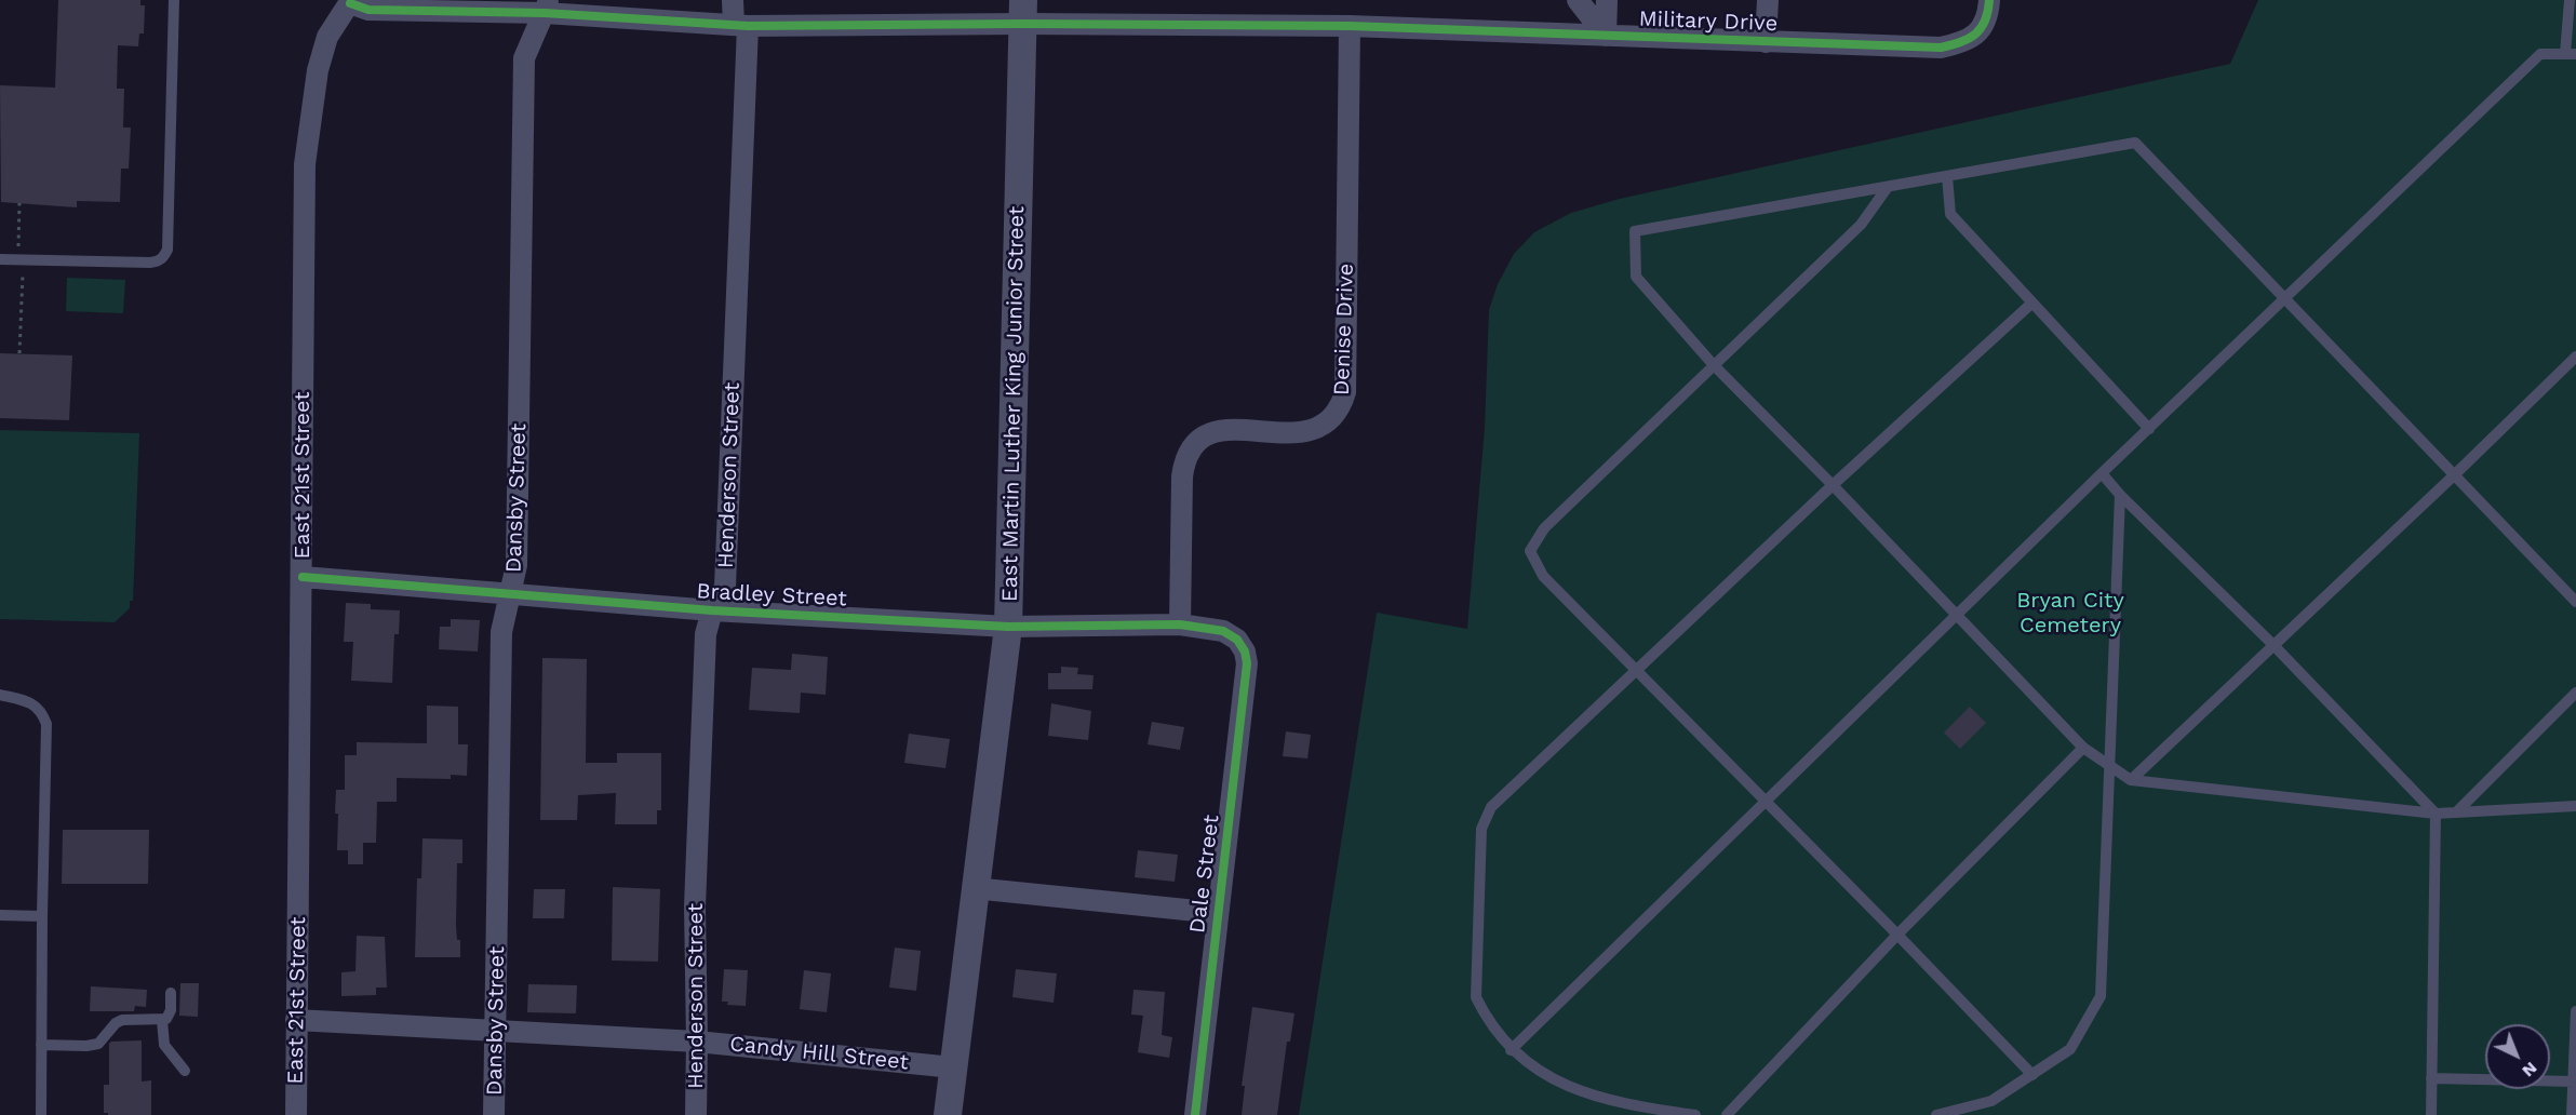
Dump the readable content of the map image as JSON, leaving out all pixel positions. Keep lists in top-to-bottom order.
{
  "streets": {
    "street": [
      "Military Drive",
      "Denise Drive",
      "East Martin Luther King Junior Street",
      "East 21st Street",
      "Henderson Street",
      "Dansby Street",
      "Bradley Street",
      "Dale Street",
      "Candy Hill Street"
    ]
  },
  "crossings": [
    ["Military Drive", "Denise Drive"],
    ["Military Drive", "East Martin Luther King Junior Street"],
    ["Military Drive", "East 21st Street"],
    ["Military Drive", "Henderson Street"],
    ["Military Drive", "Dansby Street"],
    ["Denise Drive", "Bradley Street"],
    ["East Martin Luther King Junior Street", "Bradley Street"],
    ["East Martin Luther King Junior Street", "Candy Hill Street"],
    ["East 21st Street", "Bradley Street"],
    ["East 21st Street", "Candy Hill Street"],
    ["Henderson Street", "Bradley Street"],
    ["Henderson Street", "Candy Hill Street"],
    ["Dansby Street", "Bradley Street"],
    ["Dansby Street", "Candy Hill Street"],
    ["Bradley Street", "Dale Street"]
  ],
  "parks": ["Bryan City Cemetery"],
  "north": "bottom right"
}
